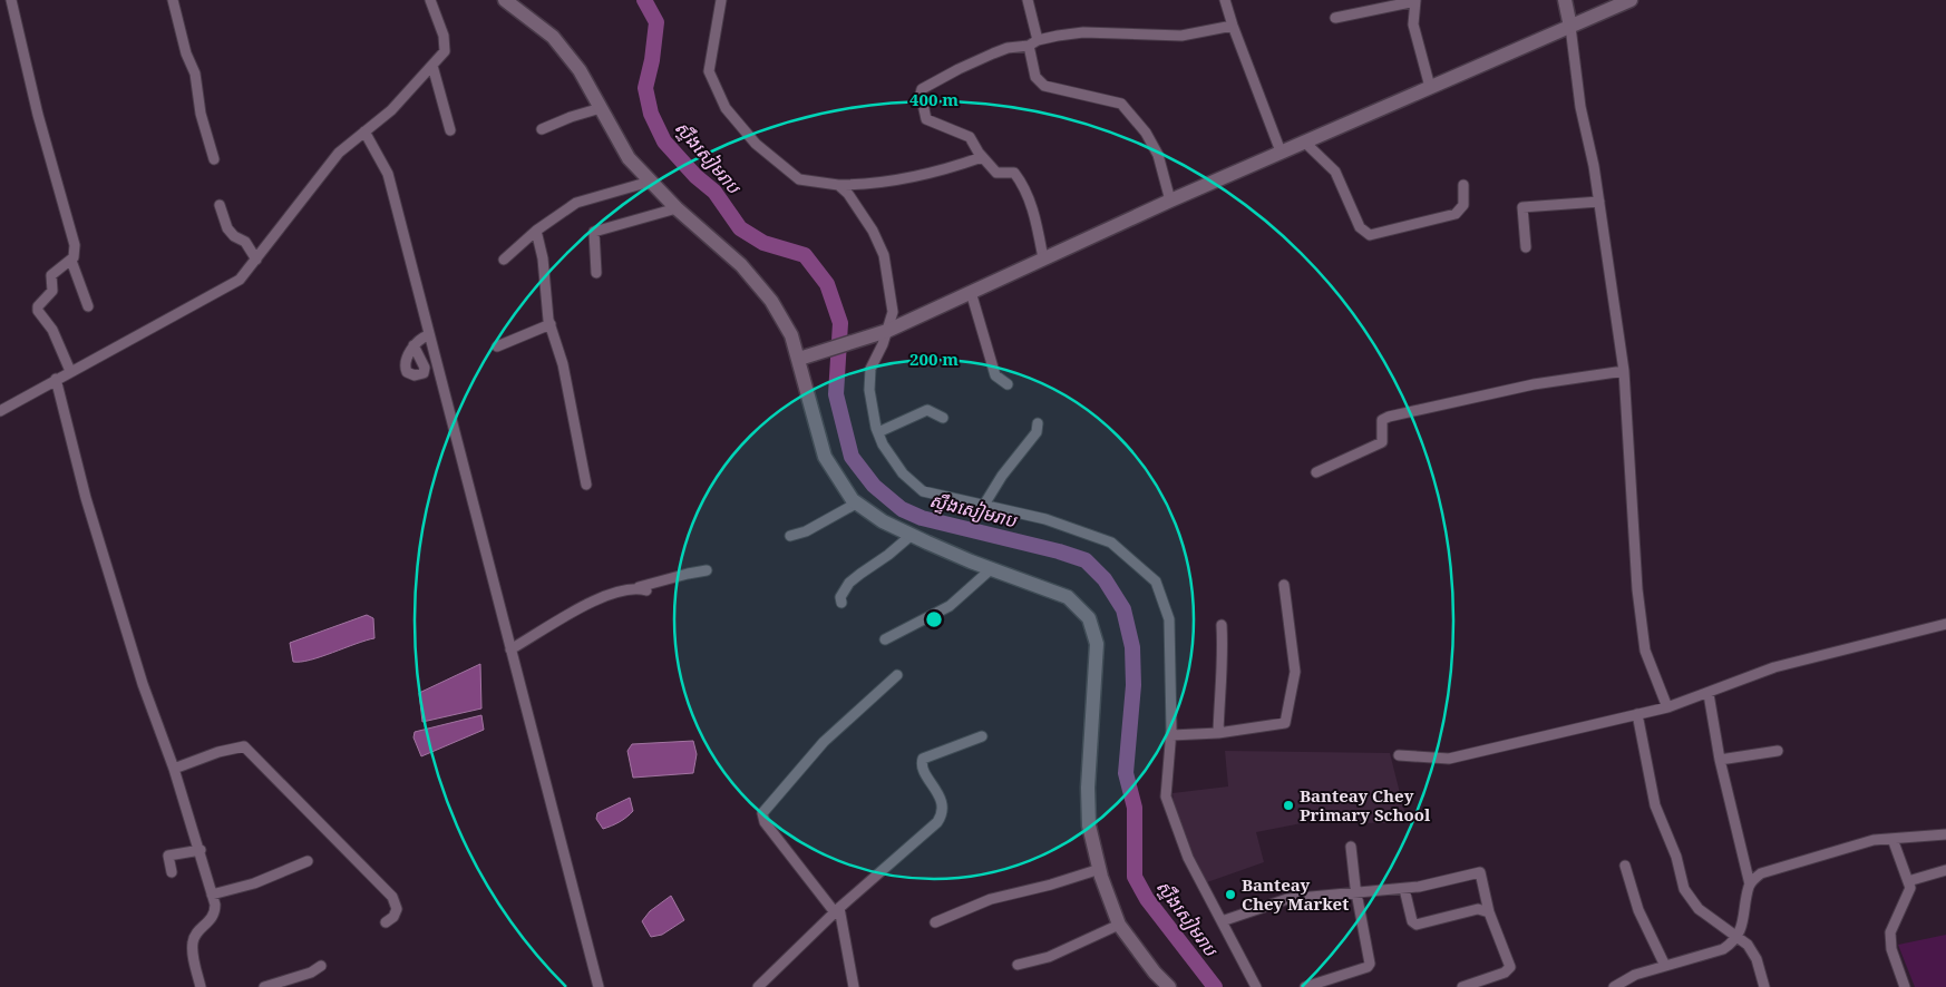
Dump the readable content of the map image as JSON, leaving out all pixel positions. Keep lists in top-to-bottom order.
{
  "water": ["ស្ទឹងសៀមរាប"],
  "places": ["Banteay Chey Primary School", "Banteay Chey Market"],
  "rings": ["400 m", "200 m"]
}
